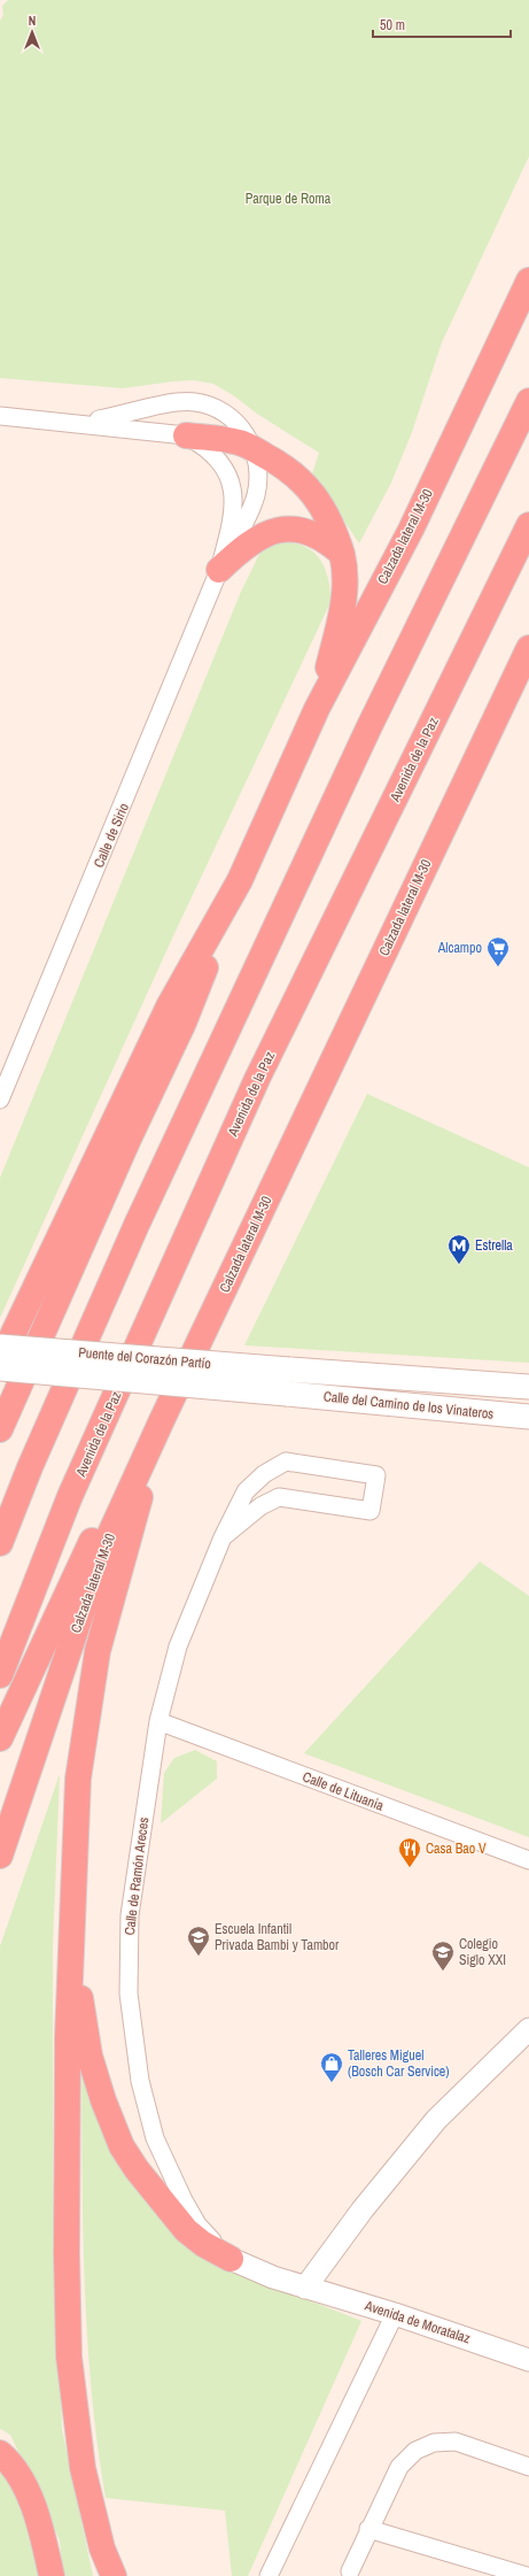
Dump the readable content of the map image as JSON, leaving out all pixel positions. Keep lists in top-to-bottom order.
{
  "streets": {
    "highway": ["Calzada lateral M-30", "Avenida de la Paz"],
    "main road": ["Puente del Corazón Partío", "Calle del Camino de los Vinateros"],
    "street": [
      "Calle de Sirio",
      "Calle de Lituania",
      "Calle de Ramón Areces",
      "Avenida de Moratalaz"
    ]
  },
  "crossings": [
    ["Puente del Corazón Partío", "Calle del Camino de los Vinateros"],
    ["Calle de Lituania", "Calle de Ramón Areces"],
    ["Calle de Ramón Areces", "Avenida de Moratalaz"]
  ],
  "parks": ["Parque de Roma"],
  "places": {
    "supermarket": ["Alcampo"],
    "metro station": ["Estrella"],
    "restaurant": ["Casa Bao V"],
    "school or university": ["Escuela Infantil Privada Bambi y Tambor", "Colegio Siglo XXI"],
    "shop": ["Talleres Miguel (Bosch Car Service)"]
  },
  "scale_bar": "50 m",
  "north": "top"
}
